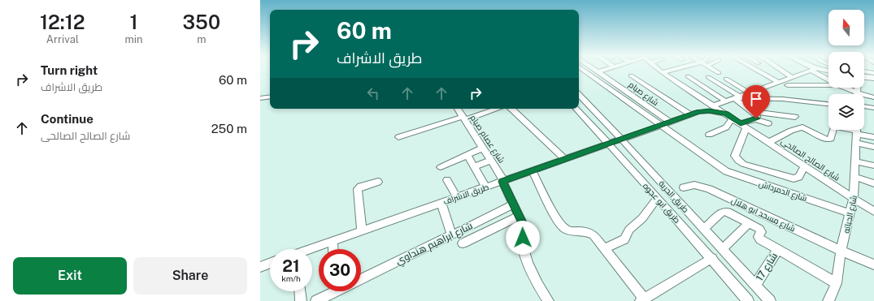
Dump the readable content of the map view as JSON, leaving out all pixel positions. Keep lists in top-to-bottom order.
{
  "streets": {
    "street": [
      "شارع صيام",
      "شارع عصام صيام",
      "شارع الصالح الصالحى",
      "شارع الدمرداش",
      "طريق الاشراف",
      "طريق الحرية",
      "طريق ابو عجوه",
      "شارع مسجد ابو هلال",
      "شارع الجبانه",
      "شارع ابراهيم هنداوي",
      "شارع 17"
    ]
  },
  "crossings": [
    ["شارع صيام", "طريق الاشراف"],
    ["شارع عصام صيام", "طريق الاشراف"],
    ["شارع عصام صيام", "شارع ابراهيم هنداوي"],
    ["شارع الصالح الصالحى", "طريق الاشراف"],
    ["شارع الصالح الصالحى", "شارع الجبانه"],
    ["شارع الدمرداش", "طريق الاشراف"],
    ["شارع الدمرداش", "شارع الجبانه"],
    ["طريق الاشراف", "طريق الحرية"],
    ["طريق الاشراف", "طريق ابو عجوه"],
    ["طريق الحرية", "شارع 17"],
    ["شارع مسجد ابو هلال", "شارع الجبانه"]
  ],
  "north": "top",
  "page": {
    "eta": [
      "12:12",
      "Arrival",
      "1",
      "min",
      "350",
      "m"
    ],
    "turn": ["60 m", "طريق الاشراف"],
    "list": [
      {
        "name": "Turn right",
        "note": "طريق الاشراف",
        "value": "60 m"
      },
      {
        "name": "Continue",
        "note": "شارع الصالح الصالحى",
        "value": "250 m"
      }
    ],
    "speed": "21 km/h",
    "limit": "30",
    "buttons": ["Exit", "Share"]
  }
}
